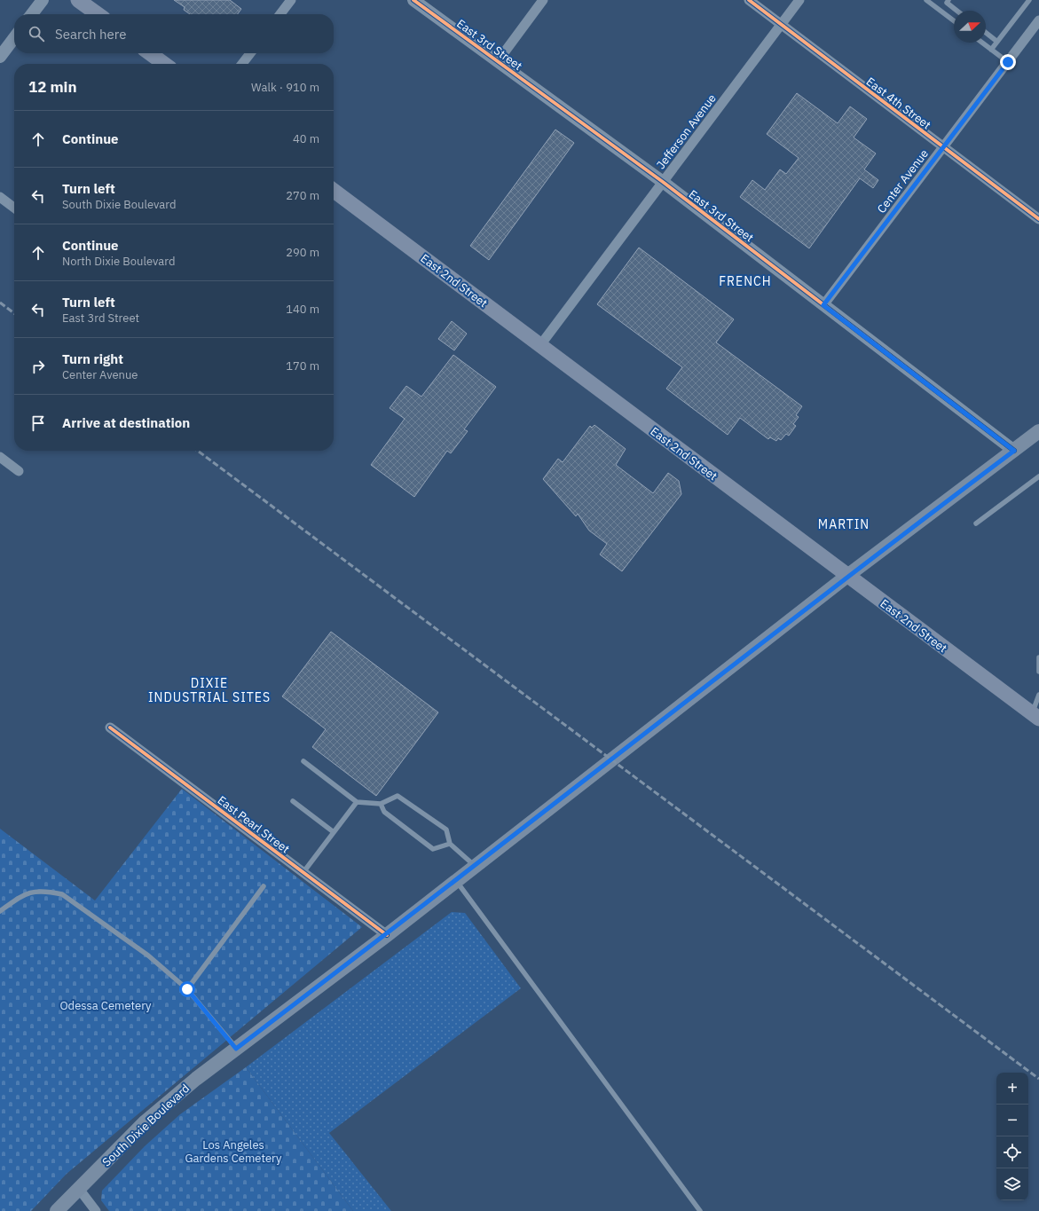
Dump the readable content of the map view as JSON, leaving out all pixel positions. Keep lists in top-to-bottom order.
{
  "streets": {
    "main road": ["East 2nd Street", "South Dixie Boulevard"],
    "street": [
      "East 3rd Street",
      "East 4th Street",
      "Jefferson Avenue",
      "Center Avenue",
      "East Pearl Street"
    ]
  },
  "crossings": [
    ["East 3rd Street", "Jefferson Avenue"],
    ["East 3rd Street", "Center Avenue"],
    ["East 3rd Street", "South Dixie Boulevard"],
    ["East 4th Street", "Jefferson Avenue"],
    ["East 4th Street", "Center Avenue"],
    ["Jefferson Avenue", "East 2nd Street"],
    ["East 2nd Street", "South Dixie Boulevard"],
    ["East Pearl Street", "South Dixie Boulevard"]
  ],
  "districts": ["FRENCH", "MARTIN", "DIXIE INDUSTRIAL SITES"],
  "parks": ["Odessa Cemetery", "Los Angeles Gardens Cemetery"],
  "north": "right",
  "page": {
    "search": "Search here",
    "heading": ["12 min", "Walk · 910 m"],
    "list": [
      ["Continue", "40 m"],
      ["Turn left", "South Dixie Boulevard", "270 m"],
      ["Continue", "North Dixie Boulevard", "290 m"],
      ["Turn left", "East 3rd Street", "140 m"],
      ["Turn right", "Center Avenue", "170 m"],
      "Arrive at destination"
    ],
    "map_buttons": ["+", "−"]
  }
}
